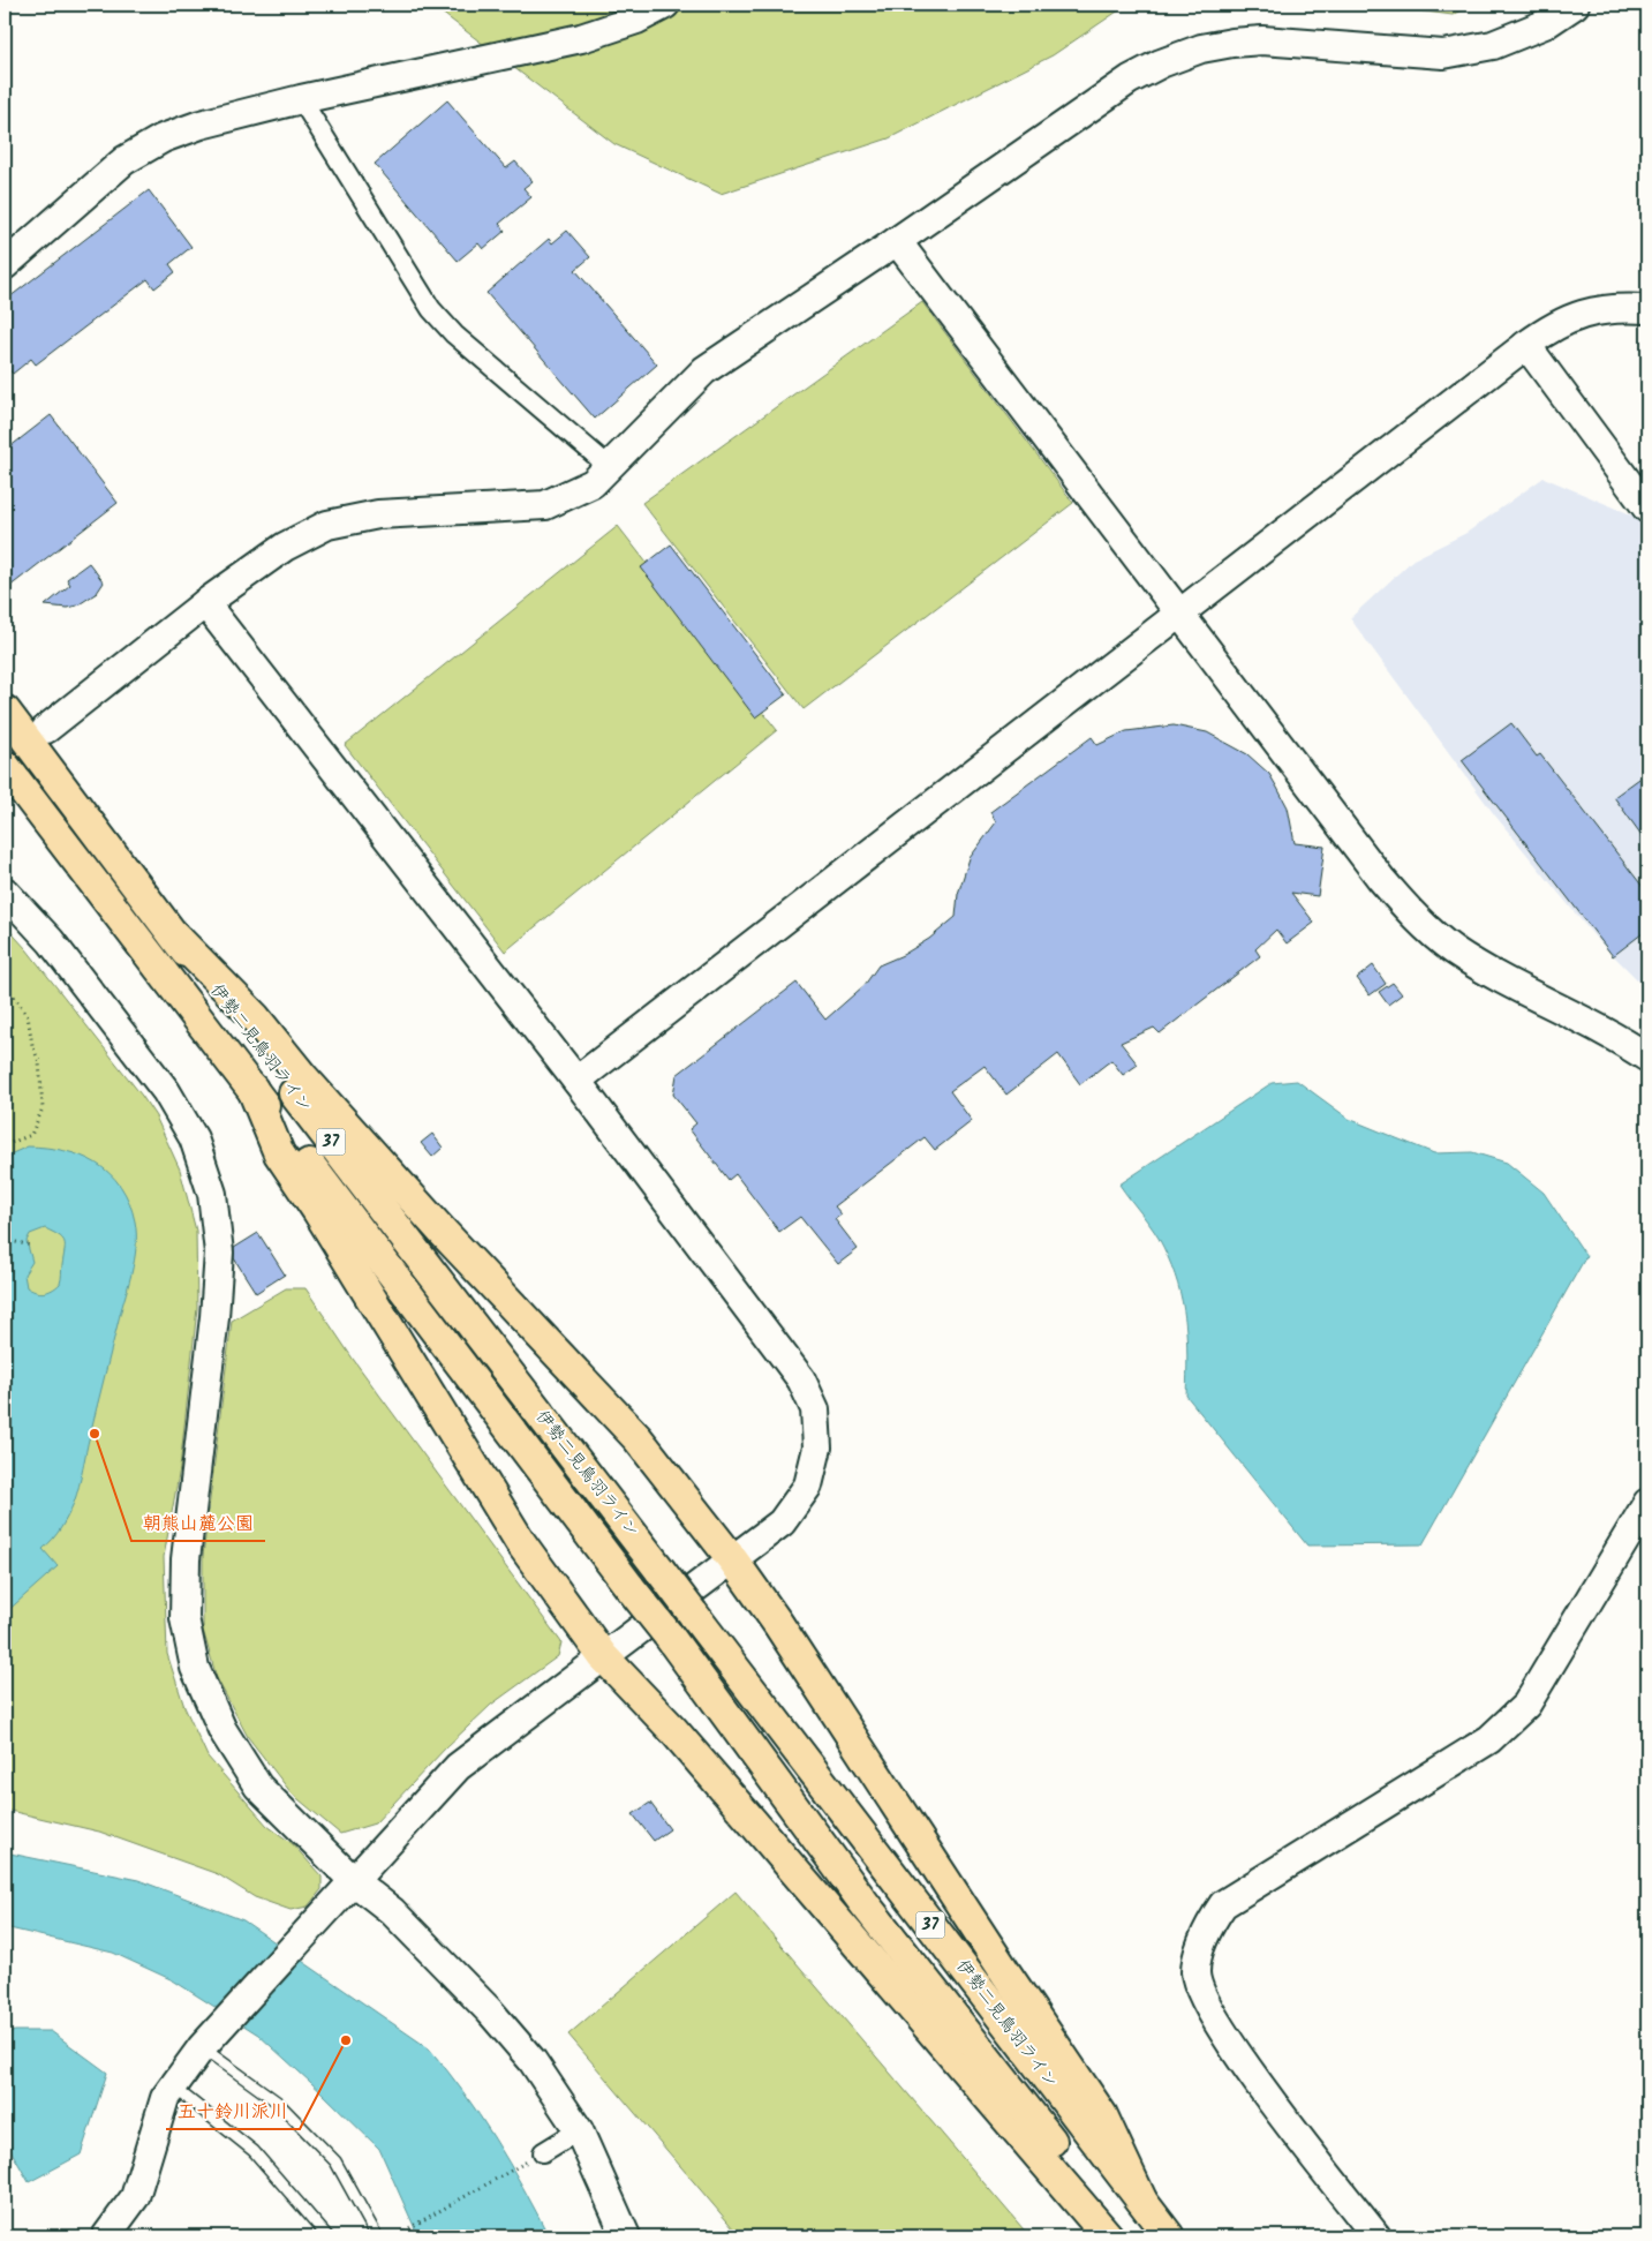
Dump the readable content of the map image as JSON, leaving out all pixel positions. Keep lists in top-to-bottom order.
{
  "streets": {
    "main road": ["伊勢二見鳥羽ライン", "37"]
  },
  "places": ["朝熊山麓公園", "五十鈴川派川"]
}
